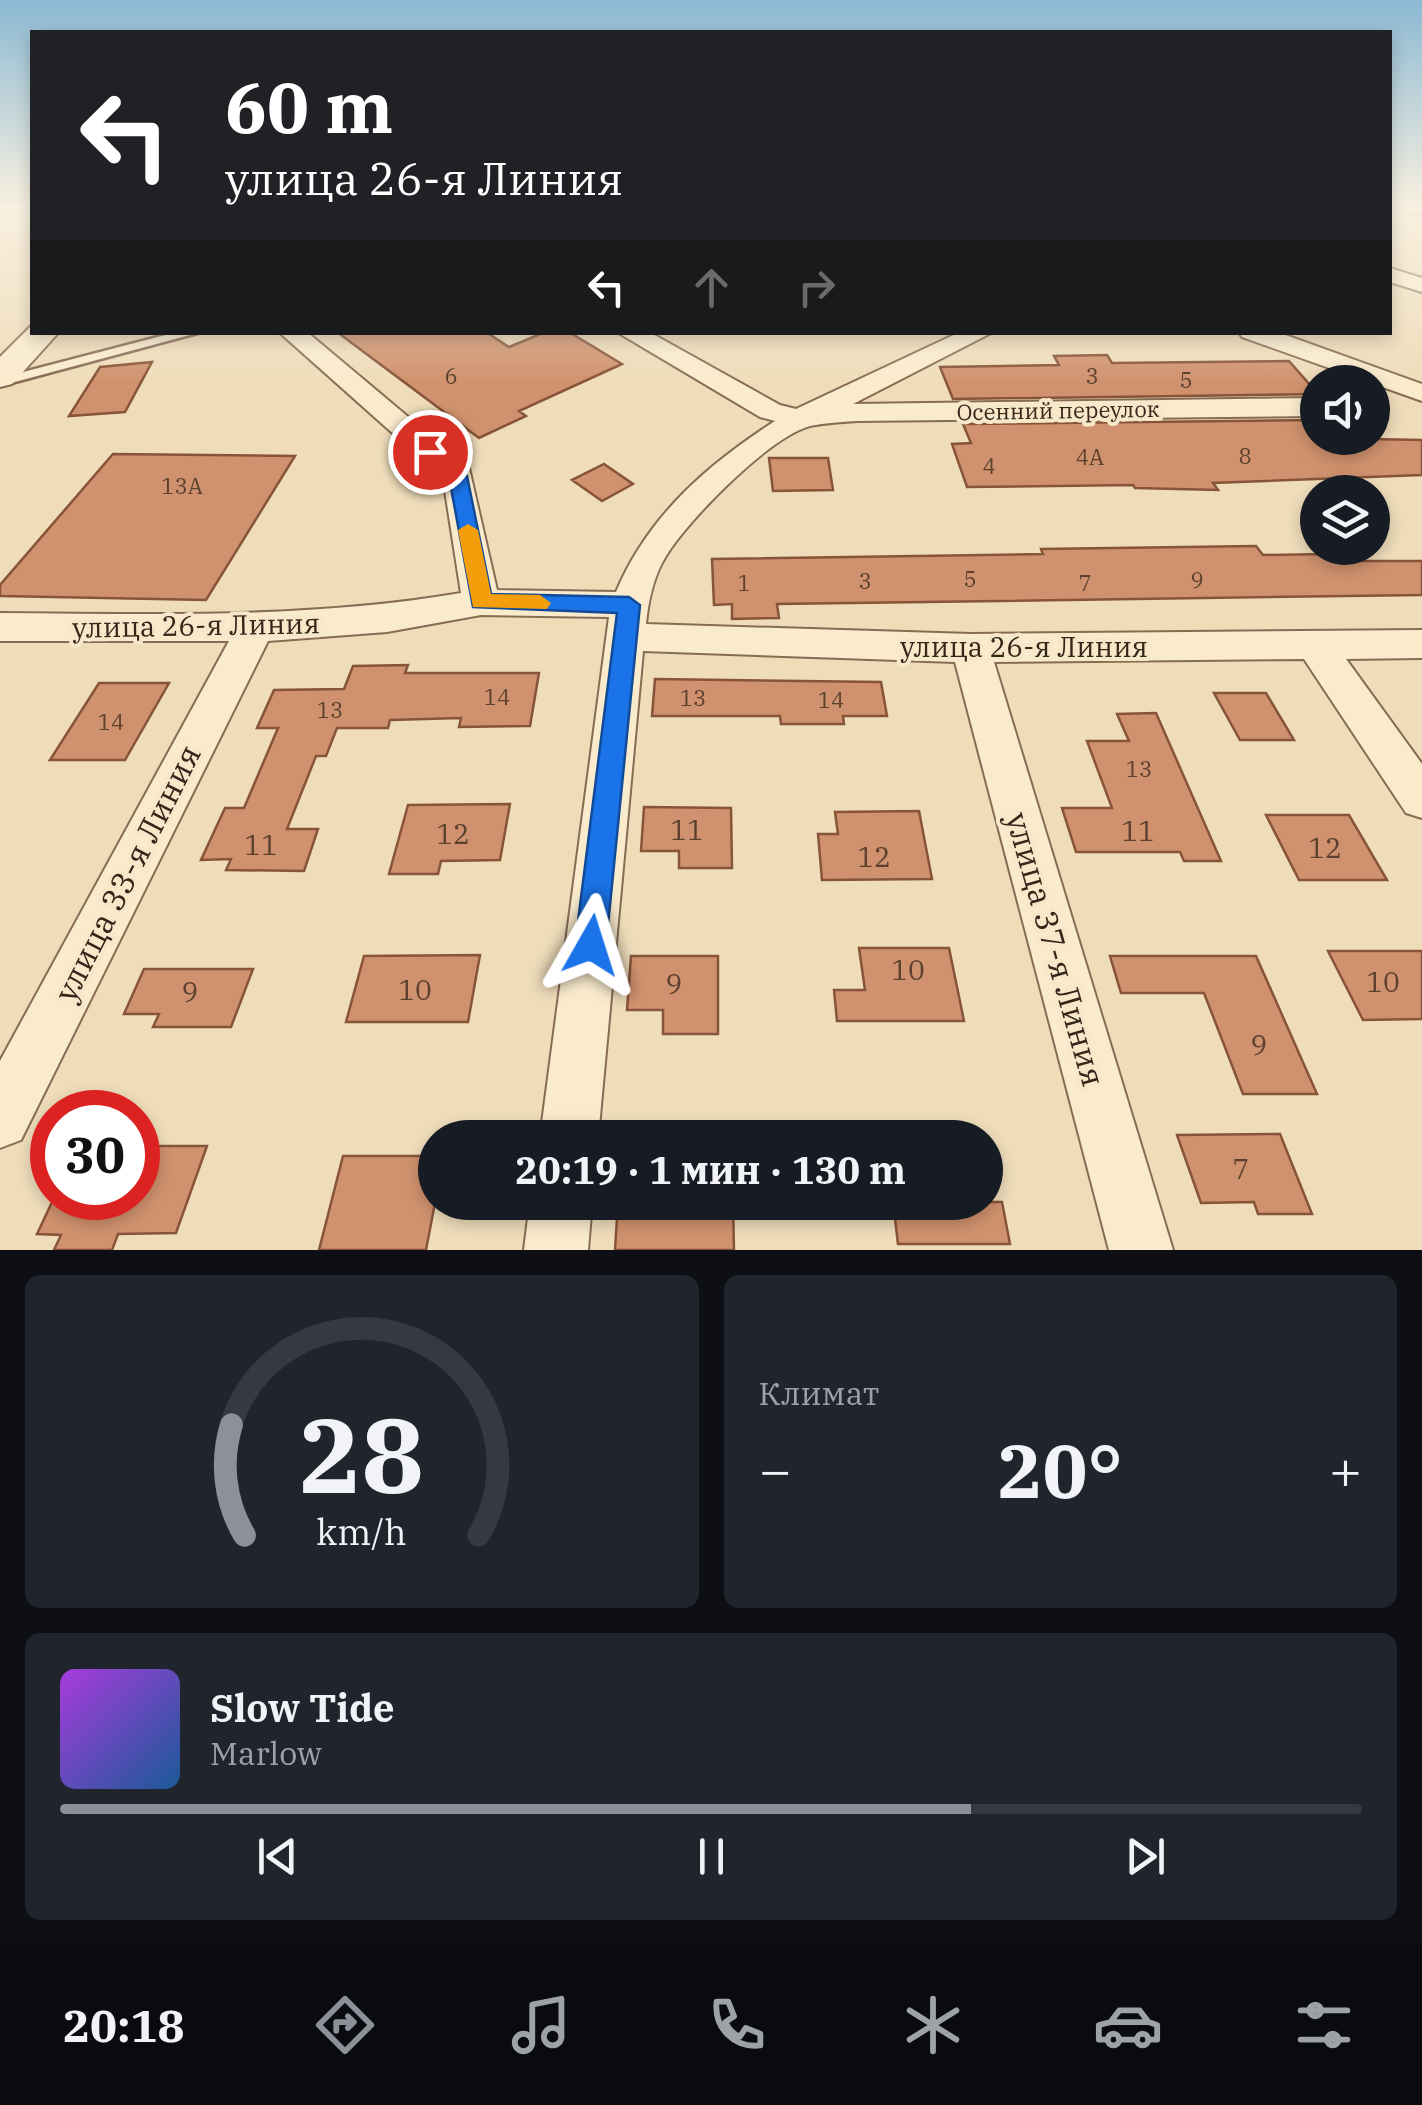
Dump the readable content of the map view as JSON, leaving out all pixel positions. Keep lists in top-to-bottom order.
{
  "streets": {
    "street": [
      "Осенний переулок",
      "улица 26-я Линия",
      "улица 33-я Линия",
      "улица 37-я Линия"
    ]
  },
  "crossings": [
    ["улица 26-я Линия", "улица 33-я Линия"],
    ["улица 26-я Линия", "улица 37-я Линия"]
  ],
  "house_numbers": [
    "6",
    "3",
    "5",
    "8",
    "4А",
    "4",
    "13А",
    "5",
    "9",
    "3",
    "1",
    "7",
    "14",
    "13",
    "14",
    "13",
    "14",
    "13",
    "11",
    "11",
    "12",
    "11",
    "12",
    "12",
    "10",
    "10",
    "9",
    "10",
    "9",
    "9",
    "7"
  ],
  "page": {
    "turn": ["60 m", "улица 26-я Линия"],
    "limit": "30",
    "trip": "20:19 · 1 мин · 130 m",
    "tile": "Климат",
    "heat": ["−", "20°", "+"],
    "song": ["Slow Tide", "Marlow"],
    "tabs": "20:18",
    "gauge": ["28", "km/h"]
  }
}
